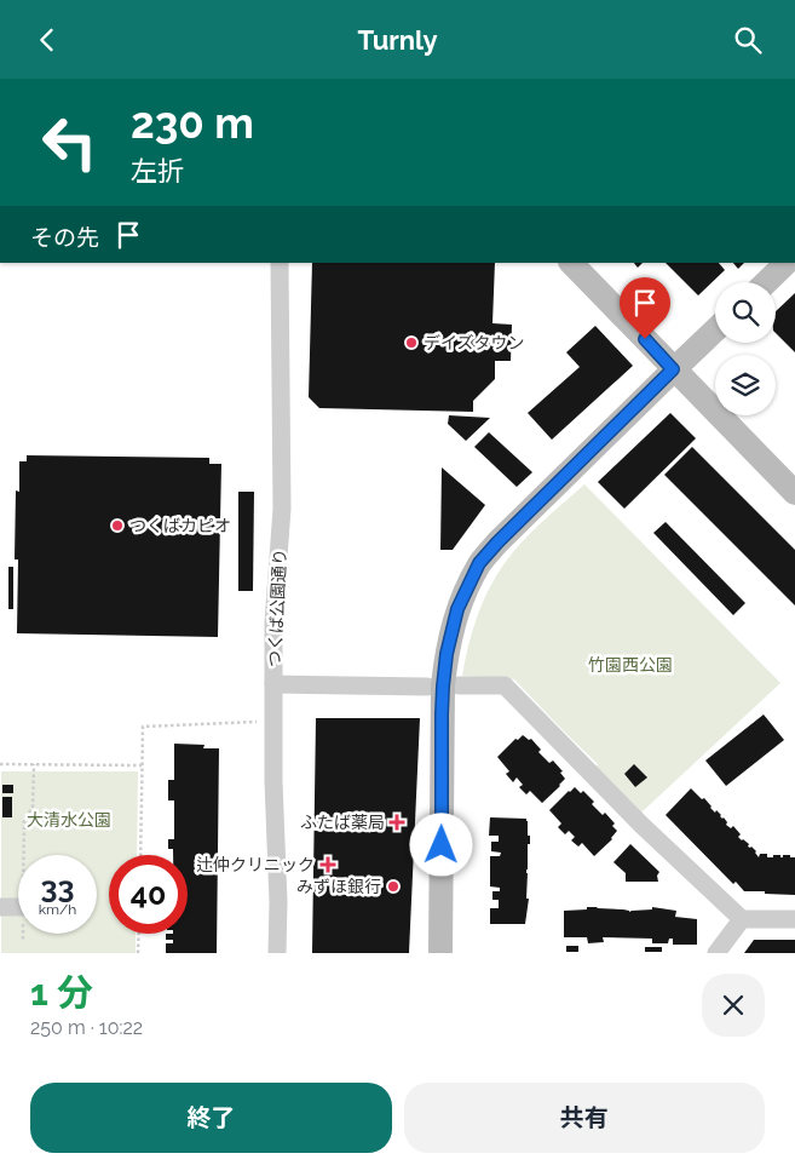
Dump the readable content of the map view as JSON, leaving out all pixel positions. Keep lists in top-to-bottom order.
{
  "streets": {
    "street": ["つくば公園通り"]
  },
  "parks": ["竹園西公園", "大清水公園"],
  "places": {
    "other": ["デイズタウン", "つくばカピオ", "みずほ銀行"],
    "health": ["ふたば薬局", "辻仲クリニック"]
  },
  "page": {
    "header": "Turnly",
    "turn": ["230 m", "左折"],
    "then": "その先",
    "speed": "33 km/h",
    "limit": "40",
    "heading": ["1 分", "250 m · 10:22"],
    "buttons": ["終了", "共有"]
  }
}
